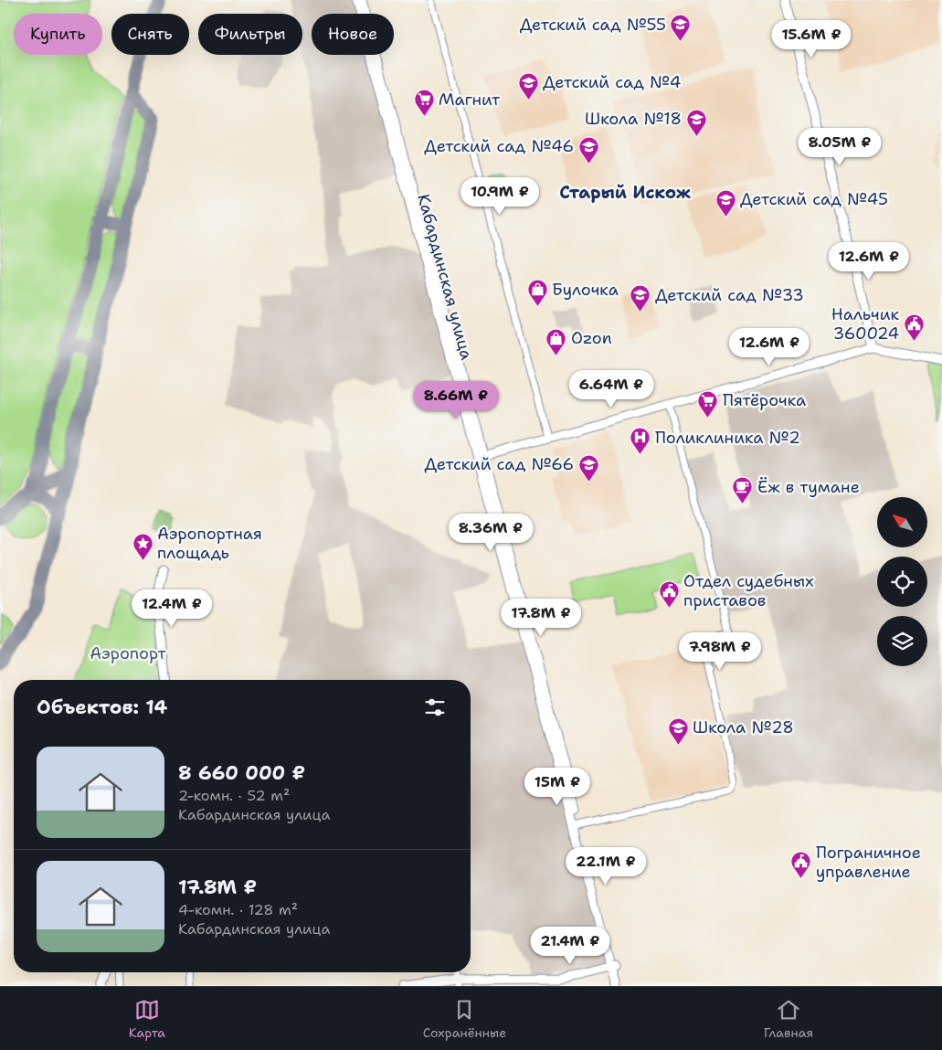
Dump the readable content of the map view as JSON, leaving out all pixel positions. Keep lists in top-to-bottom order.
{
  "streets": {
    "main road": ["Кабардинская улица"]
  },
  "districts": ["Старый Искож"],
  "parks": ["Аэропорт"],
  "places": {
    "school or university": [
      "Детский сад №55",
      "Детский сад №4",
      "Школа №18",
      "Детский сад №46",
      "Детский сад №45",
      "Детский сад №33",
      "Детский сад №66",
      "Школа №28"
    ],
    "supermarket": ["Магнит", "Пятёрочка"],
    "shop": ["Булочка", "Ozon"],
    "public building": ["Нальчик 360024", "Отдел судебных приставов", "Пограничное управление"],
    "hospital": ["Поликлиника №2"],
    "cafe": ["Ёж в тумане"],
    "place": ["Аэропортная площадь"]
  },
  "north": "top left",
  "page": {
    "chip": [
      "Купить",
      "Снять",
      "Фильтры",
      "Новое"
    ],
    "price": [
      "15.6M ₽",
      "8.05M ₽",
      "10.9M ₽",
      "12.6M ₽",
      "12.6M ₽",
      "6.64M ₽",
      "8.66M ₽",
      "8.36M ₽",
      "12.4M ₽",
      "17.8M ₽",
      "7.98M ₽",
      "15M ₽",
      "22.1M ₽",
      "21.4M ₽"
    ],
    "heading": "Объектов: 14",
    "list": [
      {
        "name": "8 660 000 ₽",
        "note": "2-комн. · 52 m² · Кабардинская улица"
      },
      {
        "name": "17.8M ₽",
        "note": "4-комн. · 128 m² · Кабардинская улица"
      }
    ],
    "tabs": ["Карта", "Сохранённые", "Главная"]
  }
}
